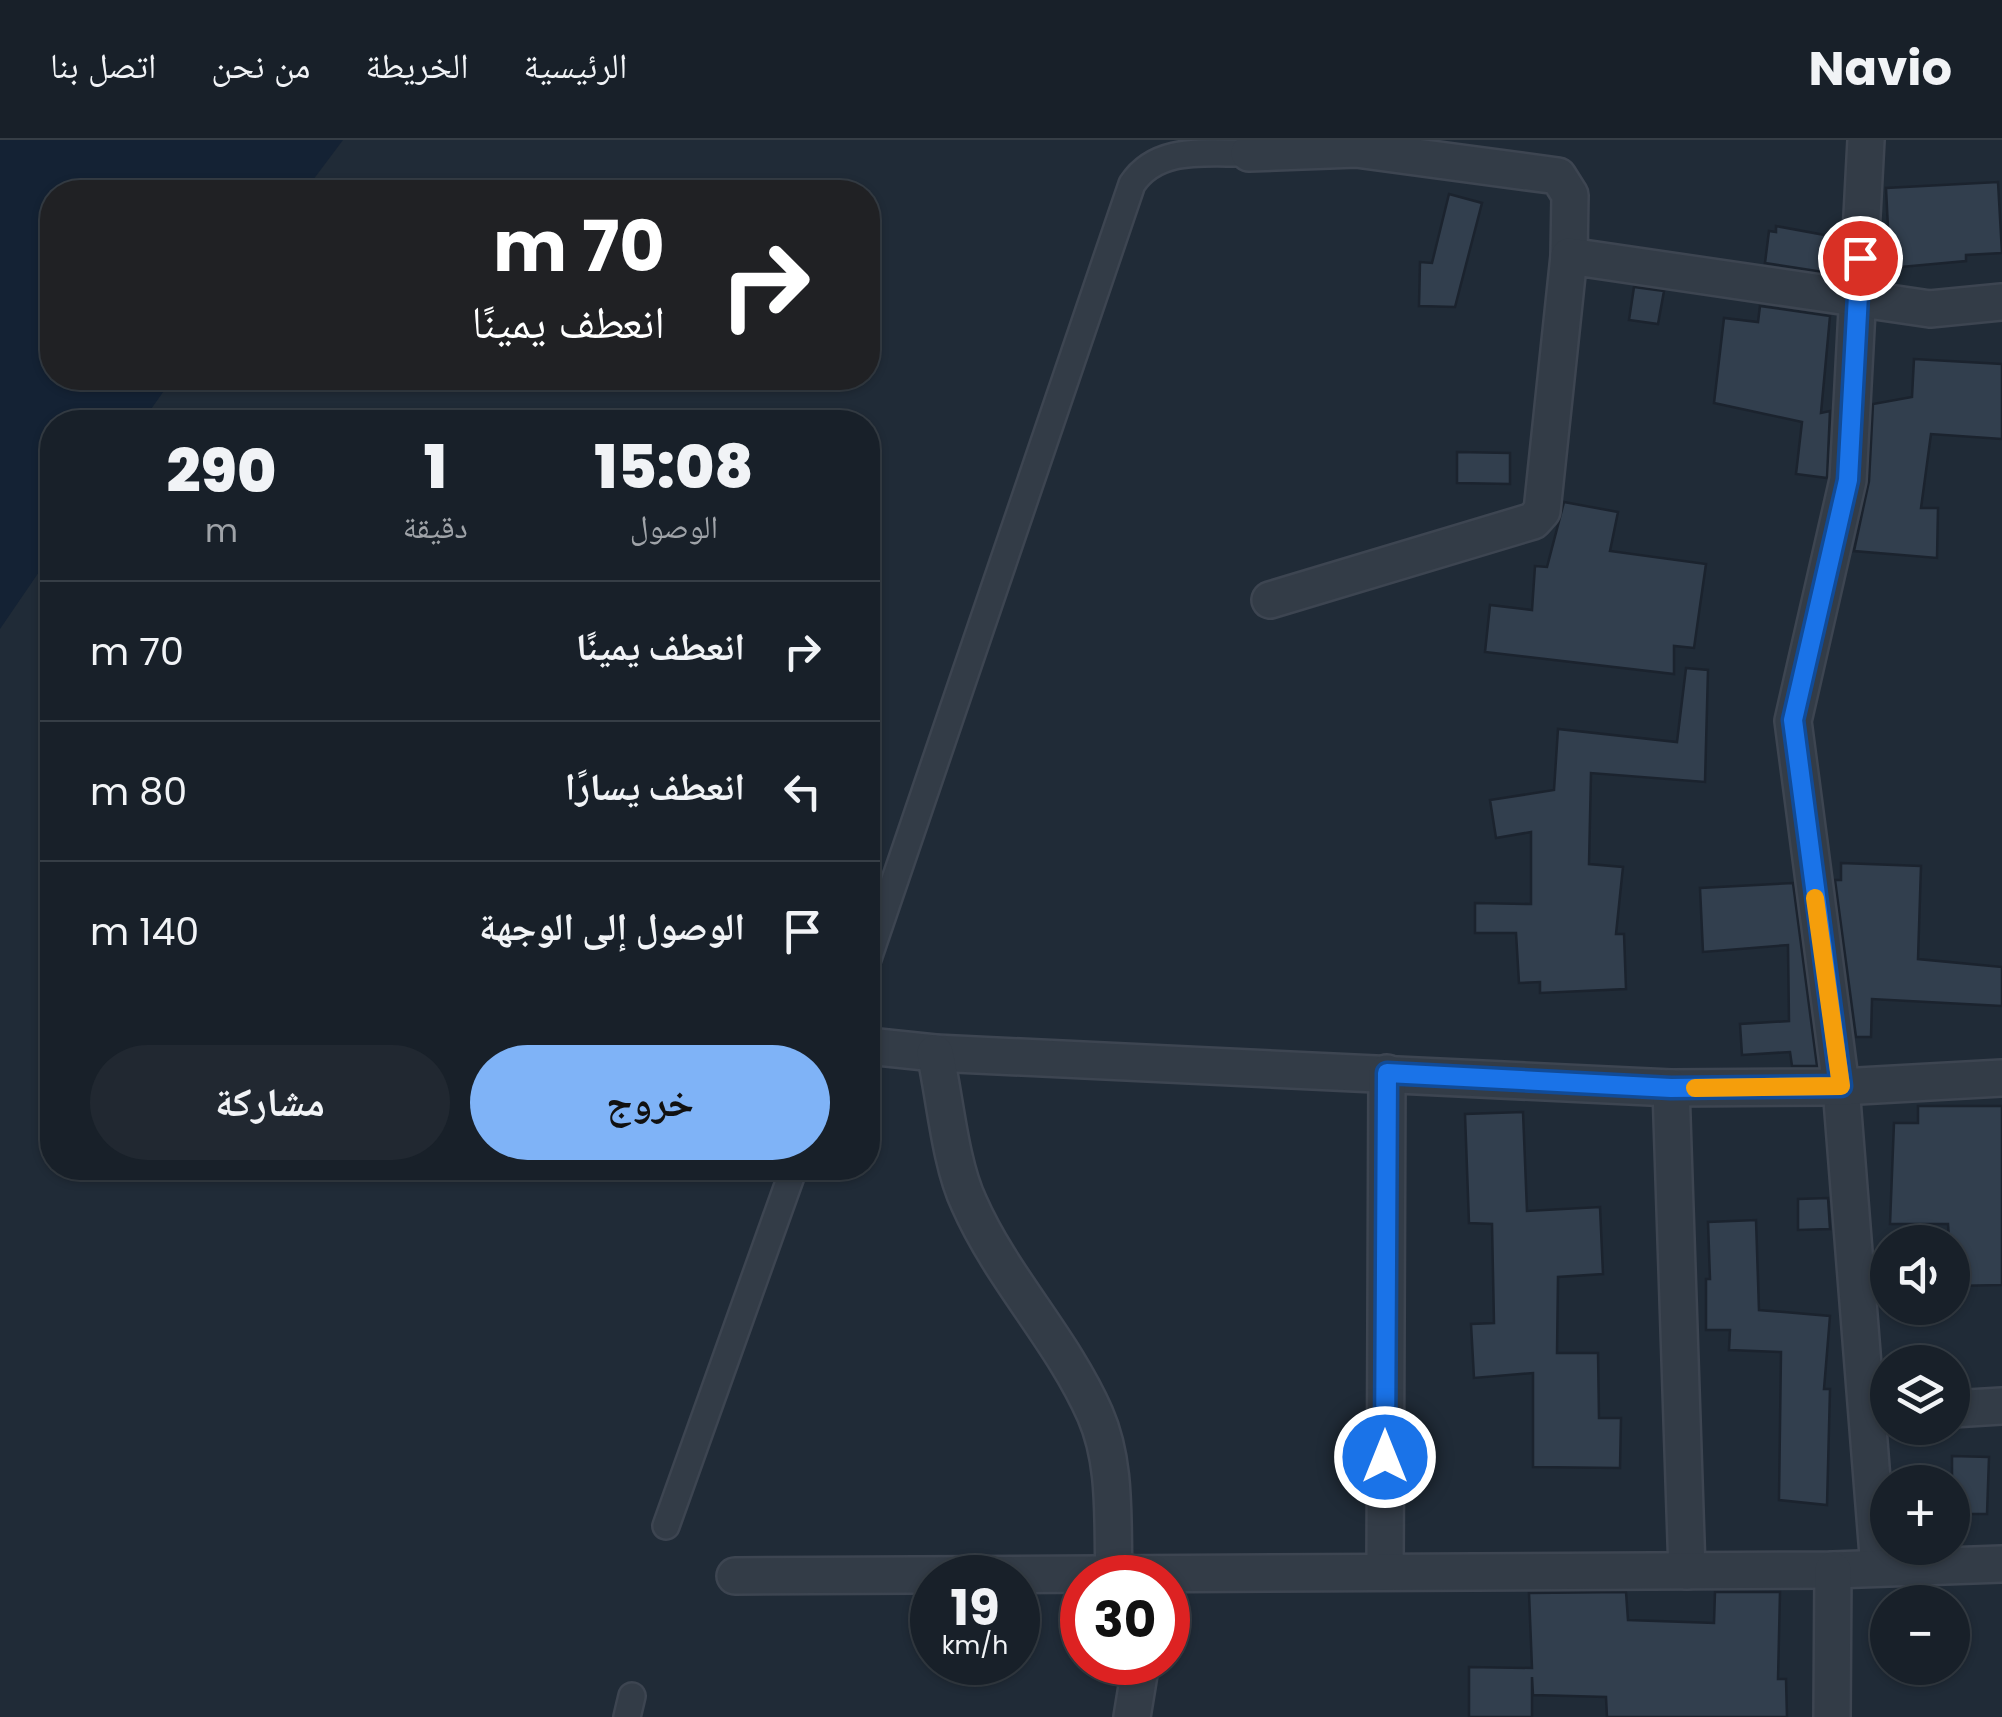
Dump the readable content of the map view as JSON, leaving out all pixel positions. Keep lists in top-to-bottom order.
{
  "page": {
    "header": "Navio",
    "nav": [
      "الرئيسية",
      "الخريطة",
      "من نحن",
      "اتصل بنا"
    ],
    "turn": ["70 m", "انعطف يمينًا"],
    "eta": [
      "15:08",
      "الوصول",
      "1",
      "دقيقة",
      "290",
      "m"
    ],
    "list": [
      {
        "name": "انعطف يمينًا",
        "value": "70 m"
      },
      {
        "name": "انعطف يسارًا",
        "value": "80 m"
      },
      {
        "name": "الوصول إلى الوجهة",
        "value": "140 m"
      }
    ],
    "buttons": ["خروج", "مشاركة"],
    "map_buttons": ["+", "−"],
    "speed": "19 km/h",
    "limit": "30"
  }
}
